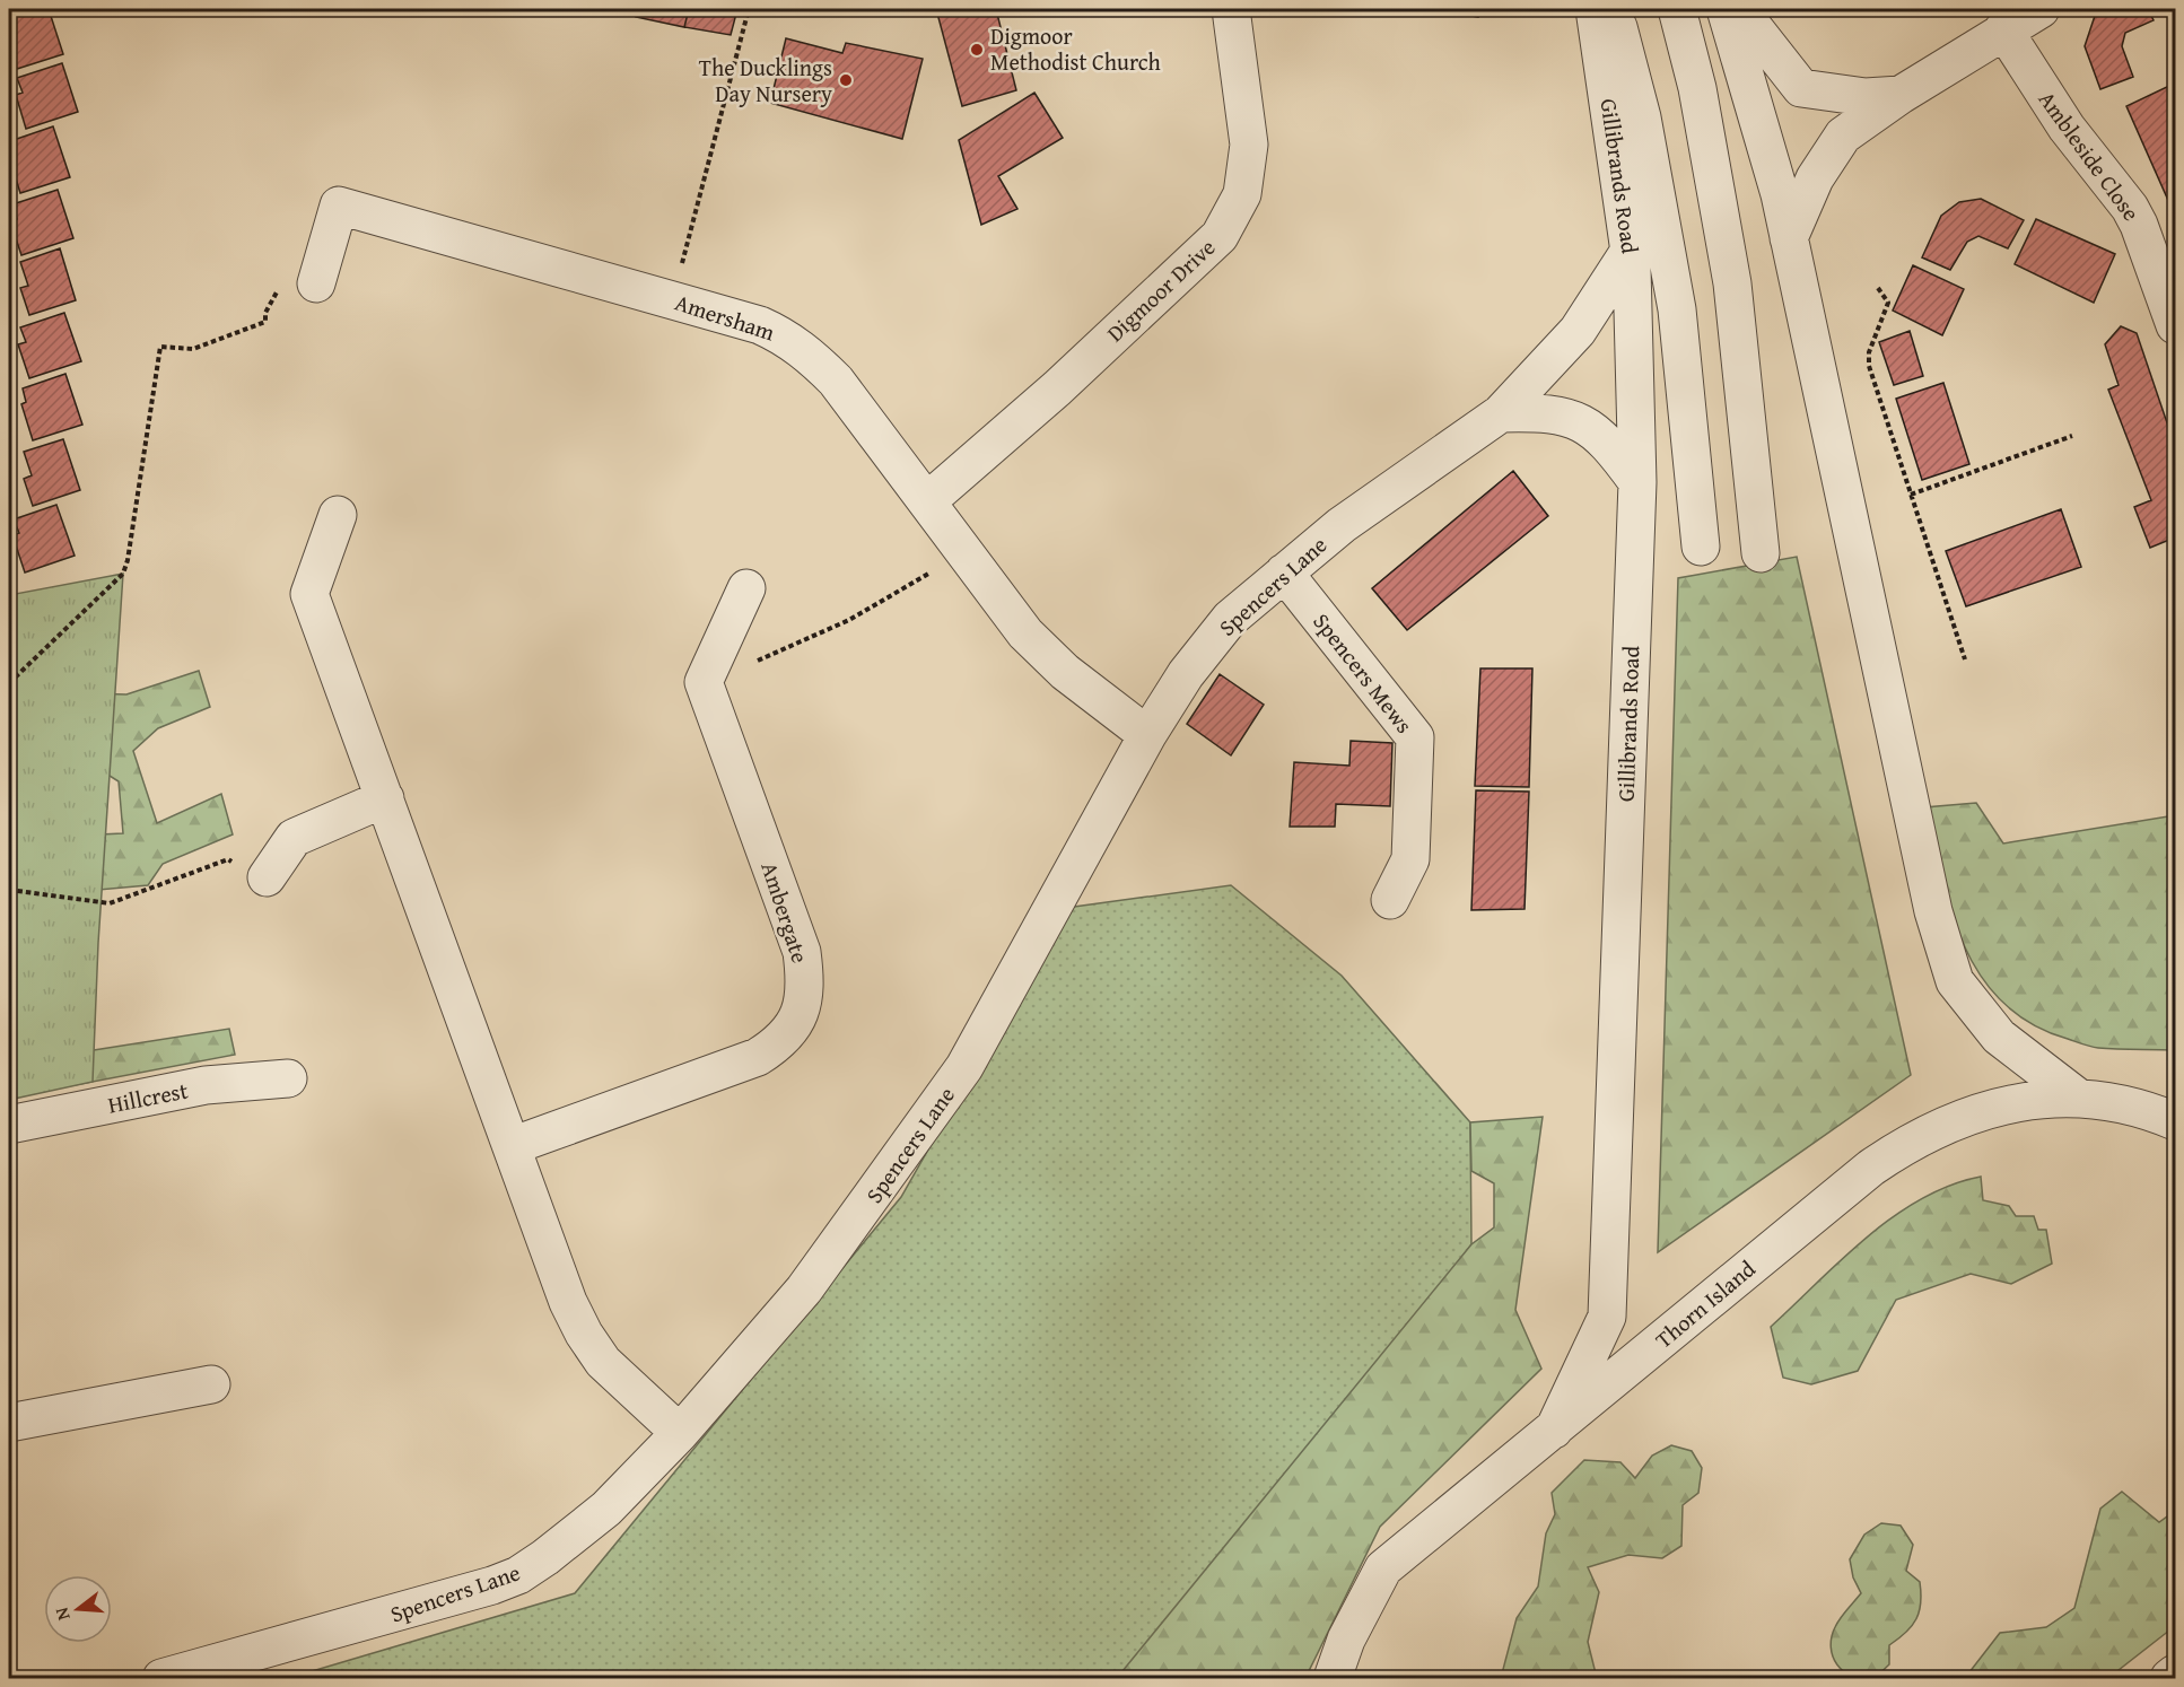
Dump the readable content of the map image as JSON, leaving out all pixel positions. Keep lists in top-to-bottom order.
{
  "streets": {
    "street": [
      "Ambleside Close",
      "Gillibrands Road",
      "Digmoor Drive",
      "Amersham",
      "Spencers Lane",
      "Spencers Mews",
      "Ambergate",
      "Hillcrest",
      "Thorn Island"
    ]
  },
  "crossings": [
    ["Gillibrands Road", "Spencers Lane"],
    ["Gillibrands Road", "Thorn Island"],
    ["Digmoor Drive", "Amersham"],
    ["Amersham", "Spencers Lane"],
    ["Spencers Lane", "Spencers Mews"]
  ],
  "places": ["Digmoor Methodist Church", "The Ducklings Day Nursery"],
  "north": "left"
}
